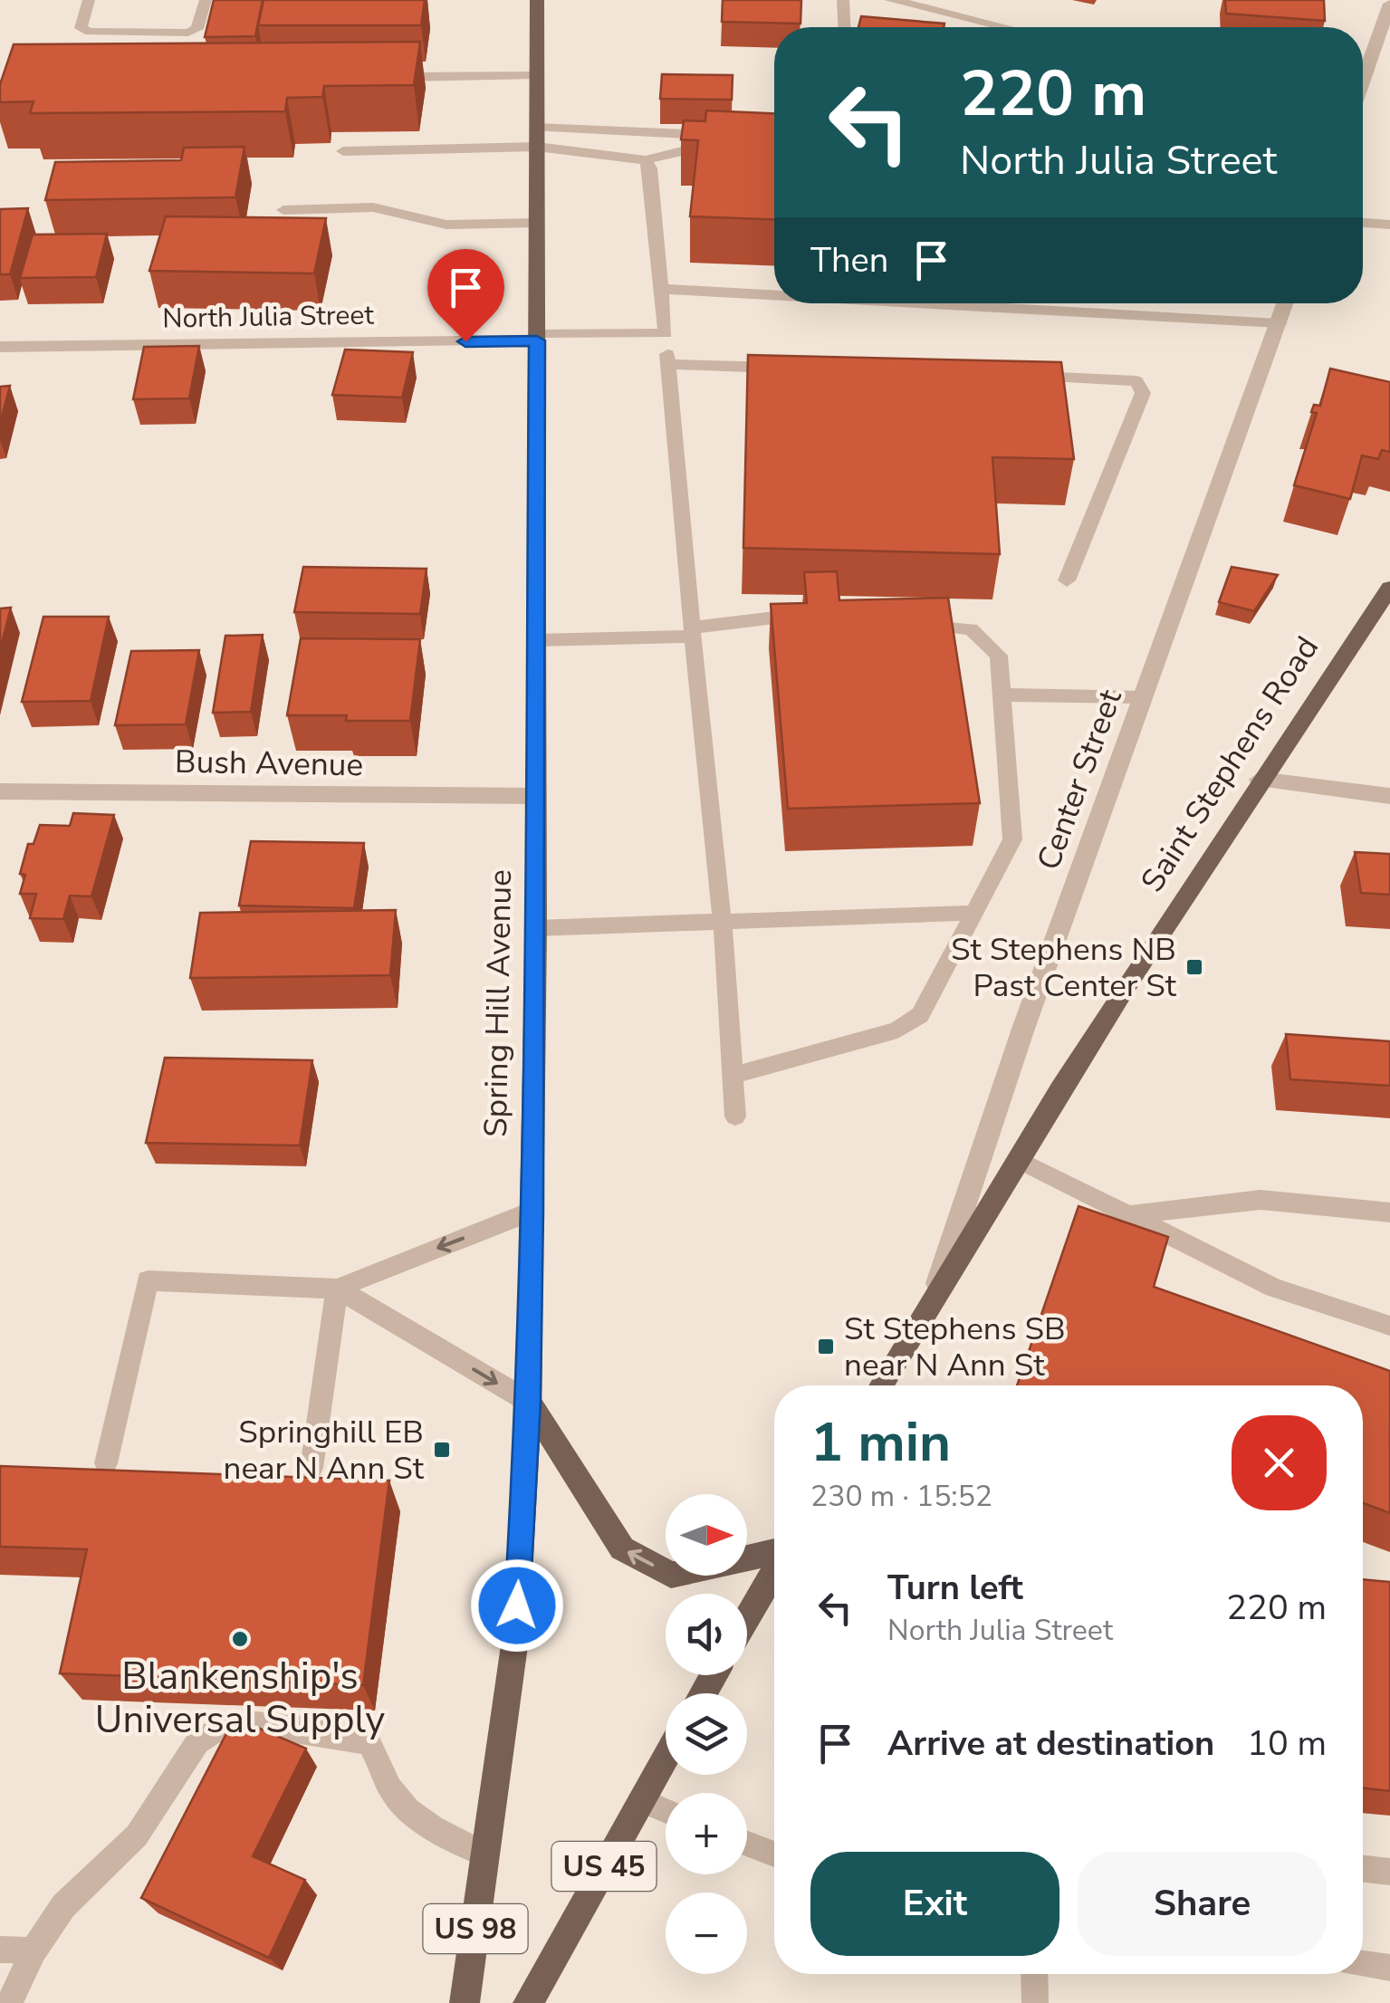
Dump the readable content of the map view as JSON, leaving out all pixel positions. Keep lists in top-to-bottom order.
{
  "streets": {
    "main road": [
      "Saint Stephens Road",
      "Spring Hill Avenue",
      "US 45",
      "US 98"
    ],
    "street": ["North Julia Street", "Bush Avenue", "Center Street"]
  },
  "crossings": [
    ["North Julia Street", "Spring Hill Avenue"],
    ["Bush Avenue", "Spring Hill Avenue"],
    ["Saint Stephens Road", "Center Street"]
  ],
  "places": {
    "transit": ["St Stephens NB Past Center St", "St Stephens SB near N Ann St", "Springhill EB near N Ann St"],
    "other": ["Blankenship's Universal Supply"]
  },
  "north": "right",
  "page": {
    "turn": ["220 m", "North Julia Street"],
    "then": "Then",
    "heading": ["1 min", "230 m · 15:52"],
    "map_buttons": ["+", "−"],
    "list": [
      {
        "name": "Turn left",
        "note": "North Julia Street",
        "value": "220 m"
      },
      {
        "name": "Arrive at destination",
        "value": "10 m"
      }
    ],
    "buttons": ["Exit", "Share"]
  }
}
